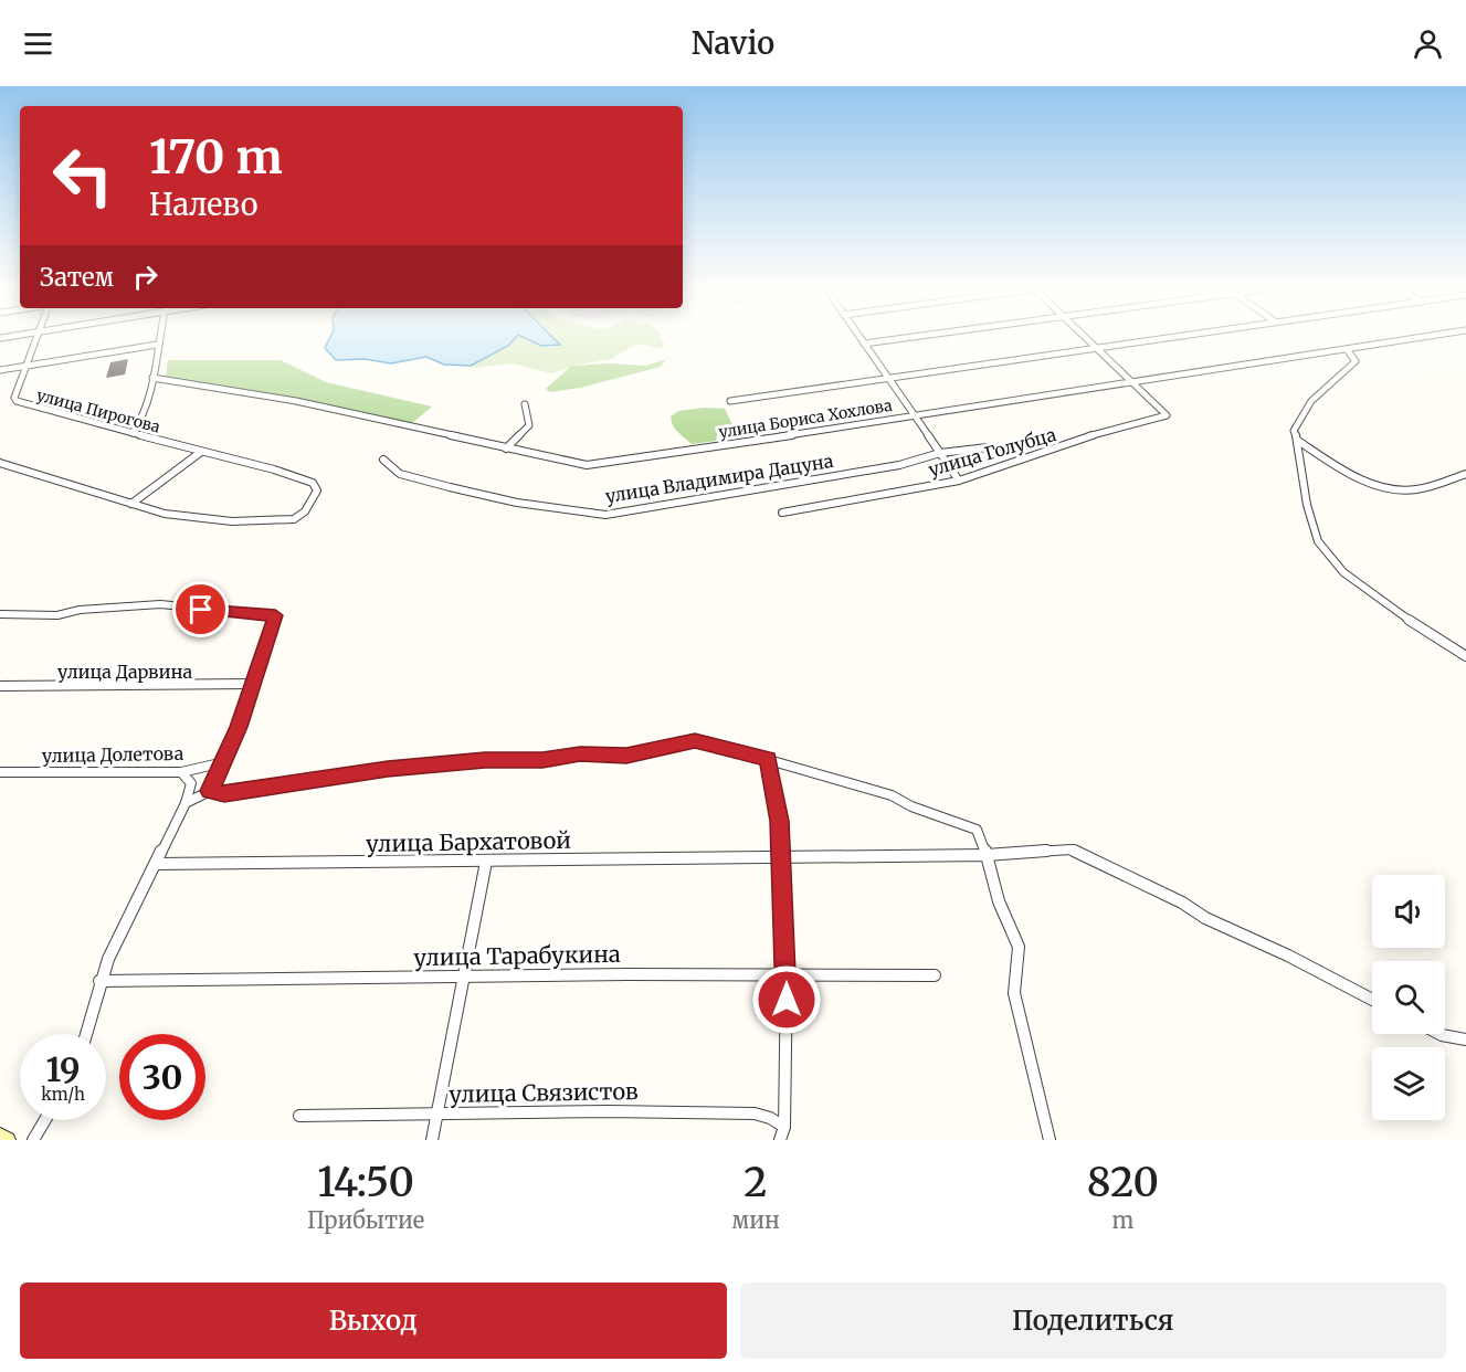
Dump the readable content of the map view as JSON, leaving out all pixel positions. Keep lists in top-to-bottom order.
{
  "streets": {
    "street": [
      "улица Пирогова",
      "улица Бориса Хохлова",
      "улица Голубца",
      "улица Владимира Дацуна",
      "улица Дарвина",
      "улица Долетова",
      "улица Бархатовой",
      "улица Тарабукина",
      "улица Связистов"
    ]
  },
  "crossings": [
    ["улица Бориса Хохлова", "улица Голубца"]
  ],
  "page": {
    "header": "Navio",
    "turn": ["170 m", "Налево"],
    "then": "Затем",
    "speed": "19 km/h",
    "limit": "30",
    "eta": [
      "14:50",
      "Прибытие",
      "2",
      "мин",
      "820",
      "m"
    ],
    "buttons": ["Выход", "Поделиться"]
  }
}
